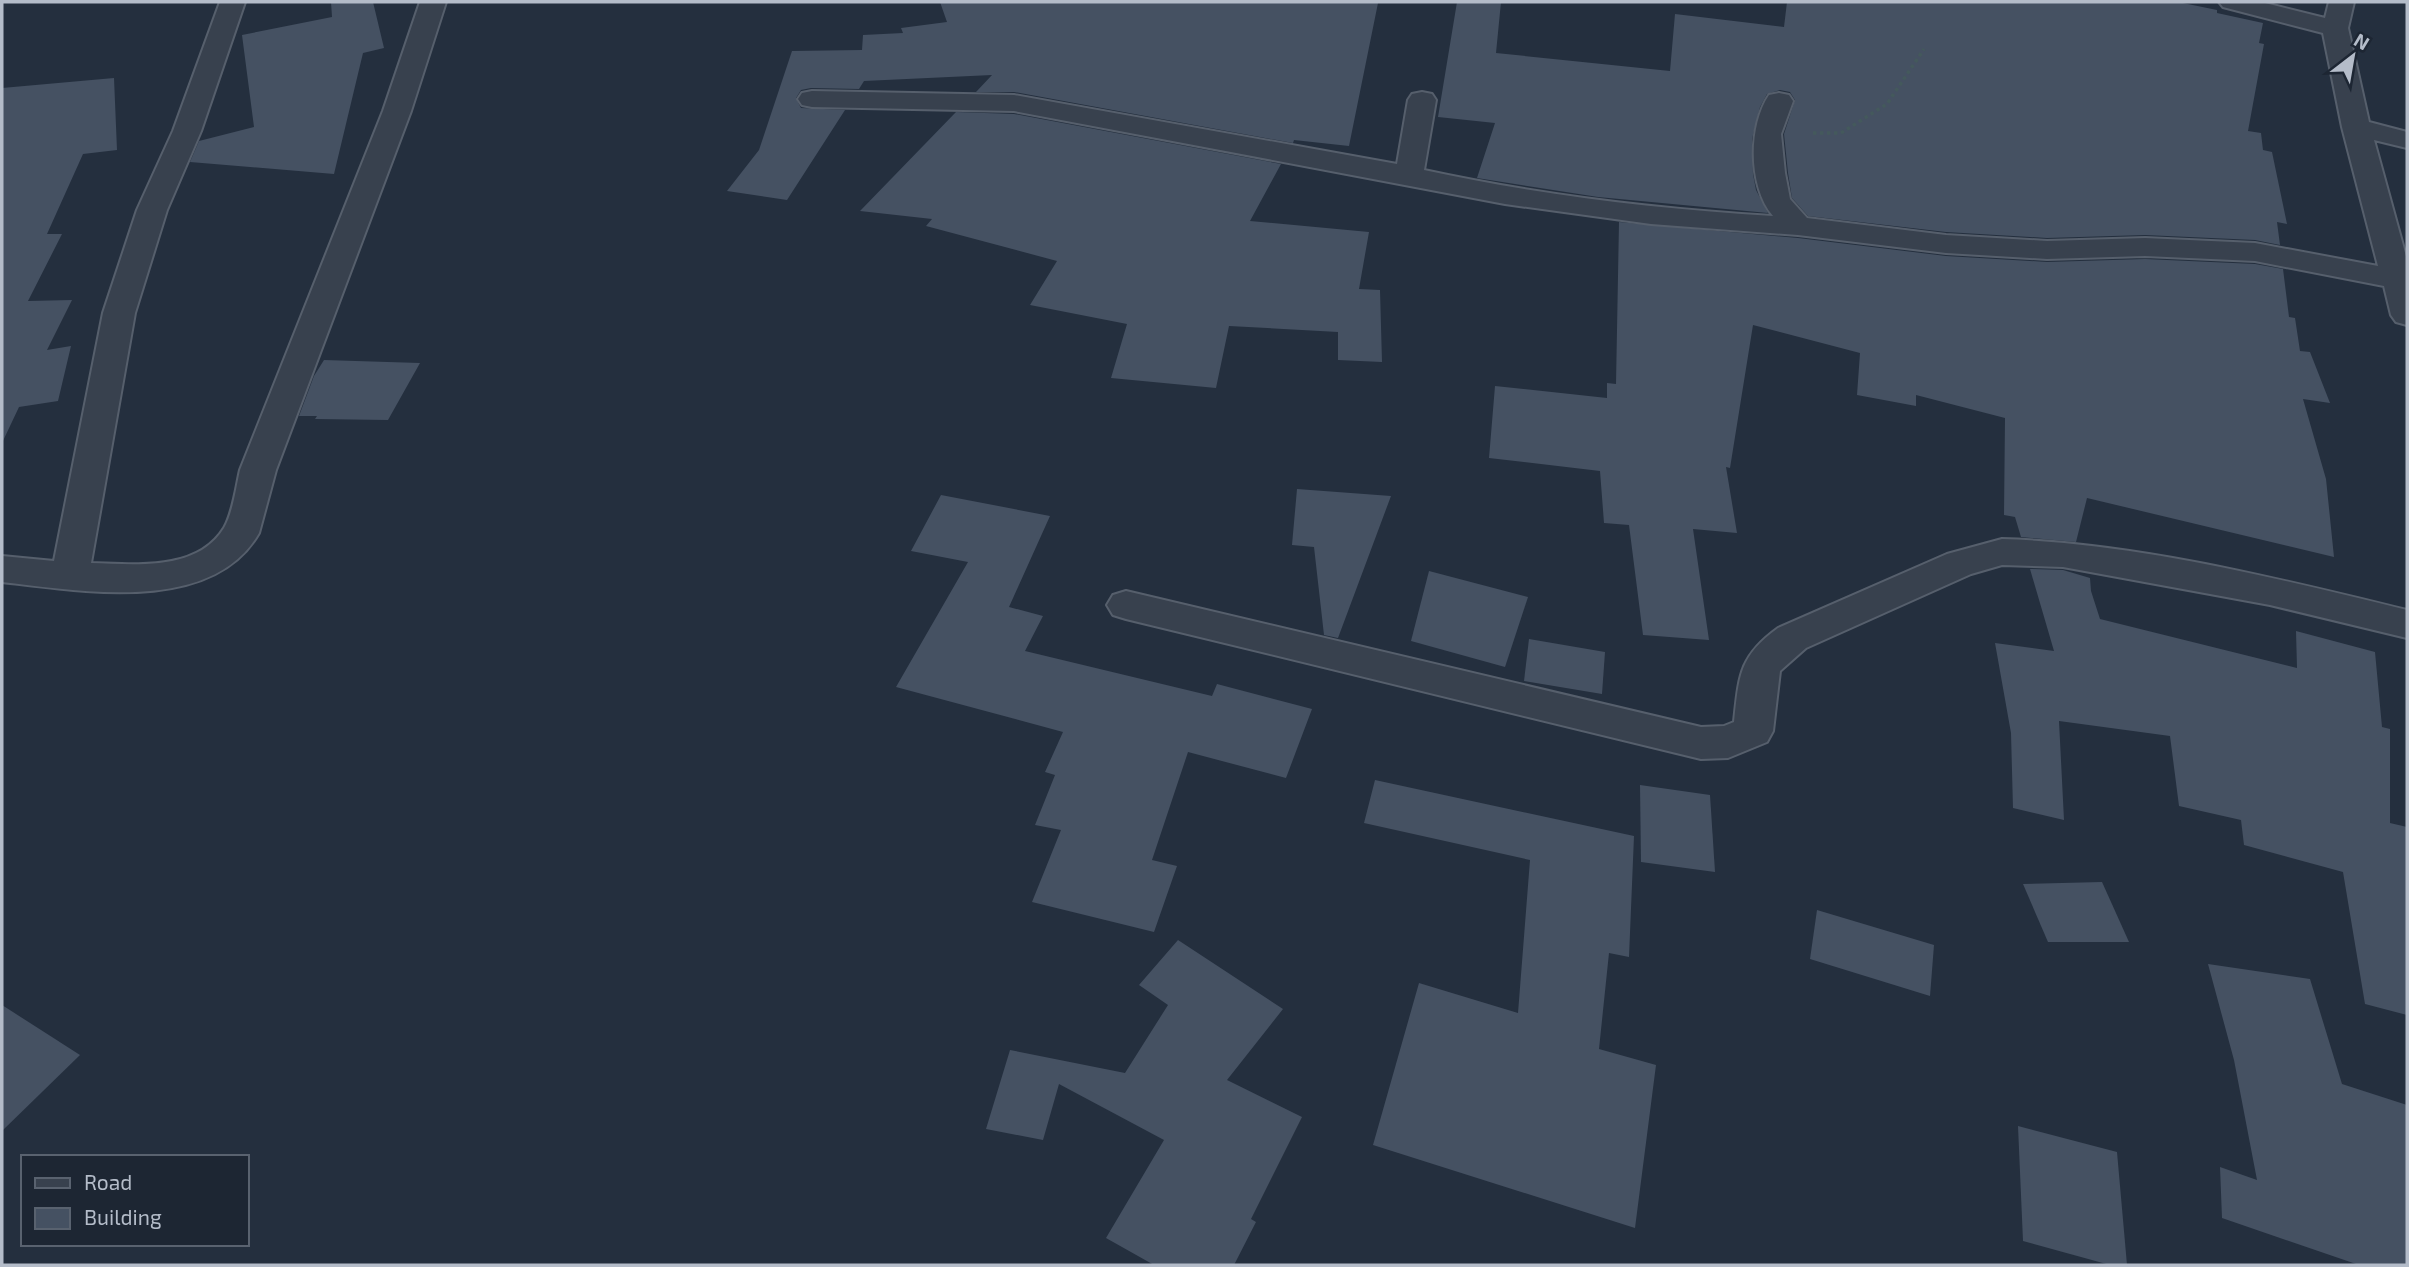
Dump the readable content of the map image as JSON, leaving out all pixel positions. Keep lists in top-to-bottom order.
{
  "legend": ["Road", "Building"],
  "north": "top right"
}
